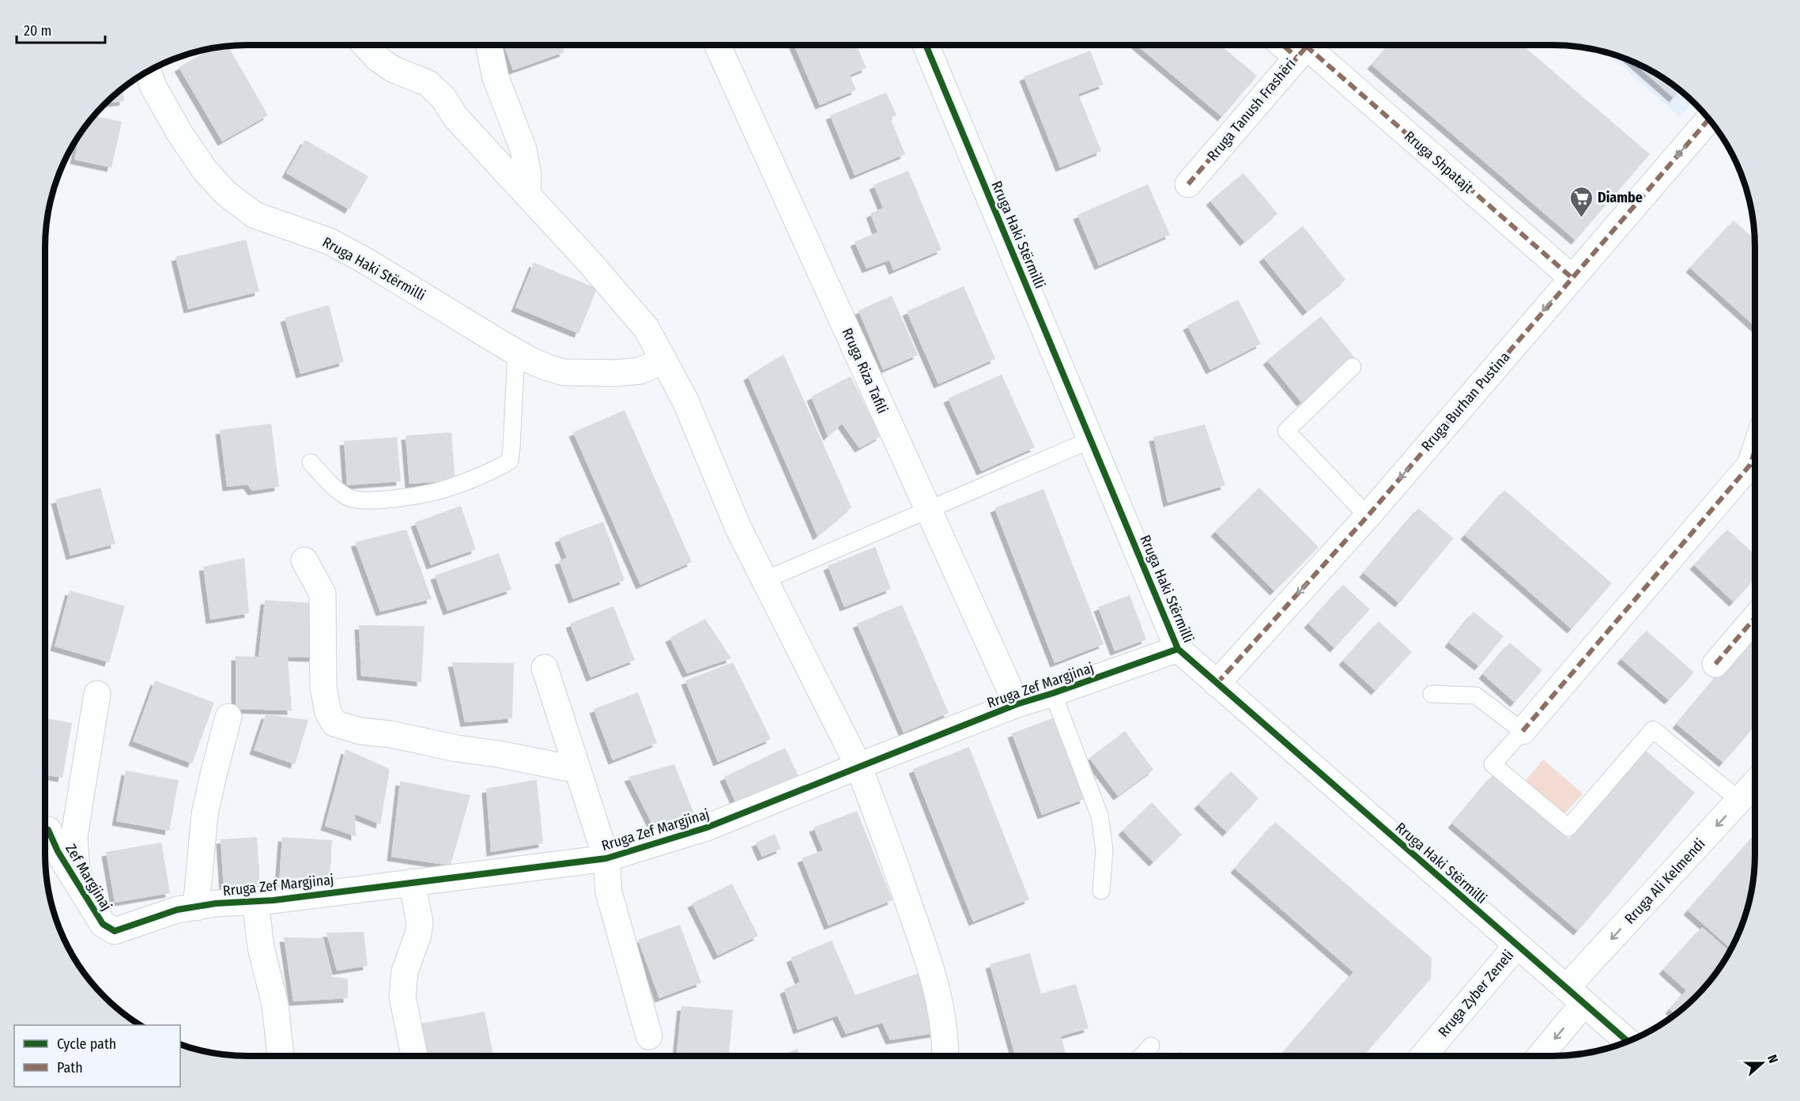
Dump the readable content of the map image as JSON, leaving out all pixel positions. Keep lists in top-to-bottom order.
{
  "streets": {
    "street": [
      "Rruga Tanush Frashëri",
      "Rruga Shpatajt",
      "Rruga Haki Stërmilli",
      "Rruga Riza Tafili",
      "Rruga Burhan Pustina",
      "Rruga Zef Margjinaj",
      "Zef Margjinaj",
      "Rruga Ali Kelmendi",
      "Rruga Zyber Zeneli"
    ]
  },
  "crossings": [
    ["Rruga Tanush Frashëri", "Rruga Shpatajt"],
    ["Rruga Shpatajt", "Rruga Burhan Pustina"],
    ["Rruga Haki Stërmilli", "Rruga Burhan Pustina"],
    ["Rruga Haki Stërmilli", "Rruga Zef Margjinaj"],
    ["Rruga Haki Stërmilli", "Rruga Ali Kelmendi"],
    ["Rruga Haki Stërmilli", "Rruga Zyber Zeneli"],
    ["Rruga Riza Tafili", "Rruga Zef Margjinaj"],
    ["Rruga Zef Margjinaj", "Zef Margjinaj"]
  ],
  "one_way": ["Rruga Burhan Pustina"],
  "places": {
    "supermarket": ["Diambe"]
  },
  "legend": ["Cycle path", "Path"],
  "scale_bar": "20 m",
  "north": "right"
}
